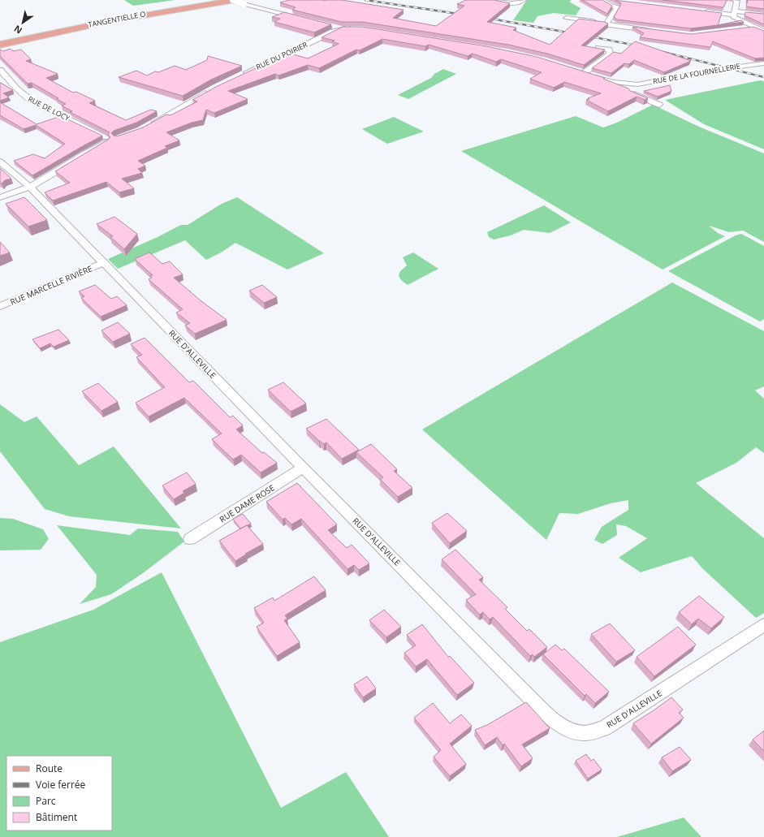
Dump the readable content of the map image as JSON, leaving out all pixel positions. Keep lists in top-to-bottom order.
{
  "streets": {
    "main road": ["TANGENTIELLE O"],
    "street": [
      "RUE DU POIRIER",
      "RUE DE LA FOURNELLERIE",
      "RUE DE LOCY",
      "RUE MARCELLE RIVIÈRE",
      "RUE D'ALLEVILLE",
      "RUE DAME ROSE"
    ]
  },
  "crossings": [
    ["RUE DE LOCY", "RUE D'ALLEVILLE"],
    ["RUE MARCELLE RIVIÈRE", "RUE D'ALLEVILLE"],
    ["RUE D'ALLEVILLE", "RUE DAME ROSE"]
  ],
  "legend": [
    "Route",
    "Voie ferrée",
    "Parc",
    "Bâtiment"
  ],
  "north": "bottom left"
}
